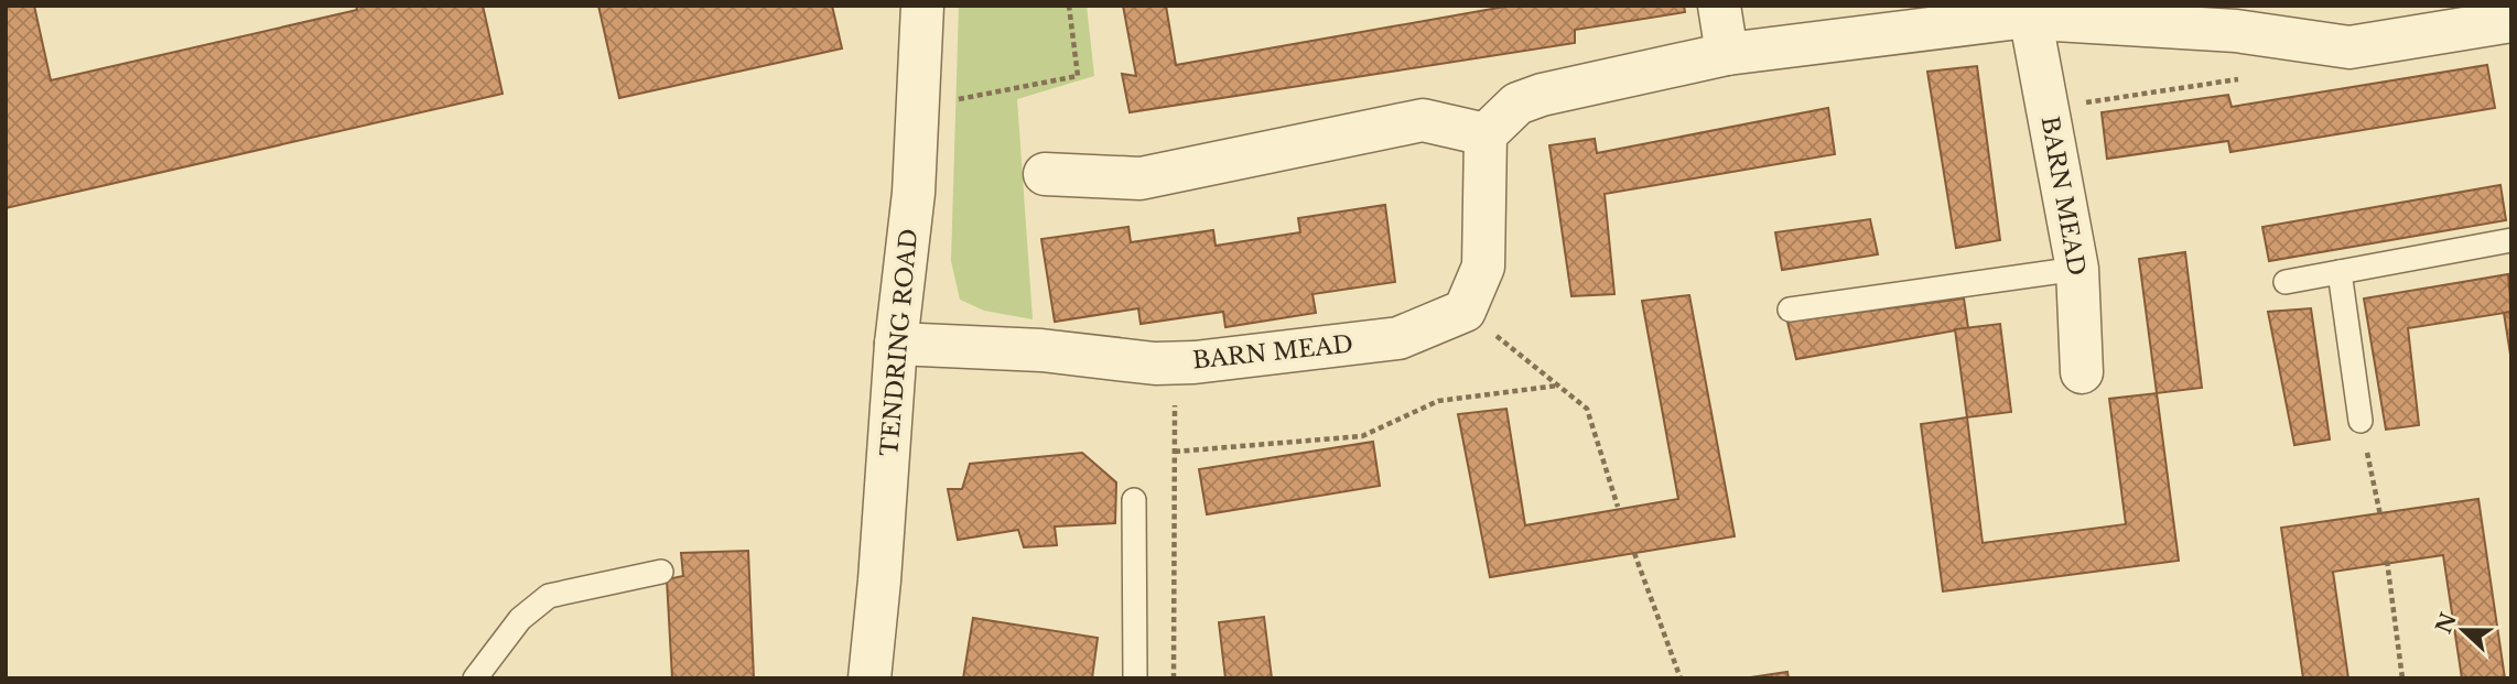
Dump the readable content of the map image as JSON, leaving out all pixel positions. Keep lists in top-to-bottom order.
{
  "streets": {
    "street": ["BARN MEAD", "TENDRING ROAD"]
  },
  "crossings": [
    ["BARN MEAD", "TENDRING ROAD"]
  ],
  "north": "left"
}
